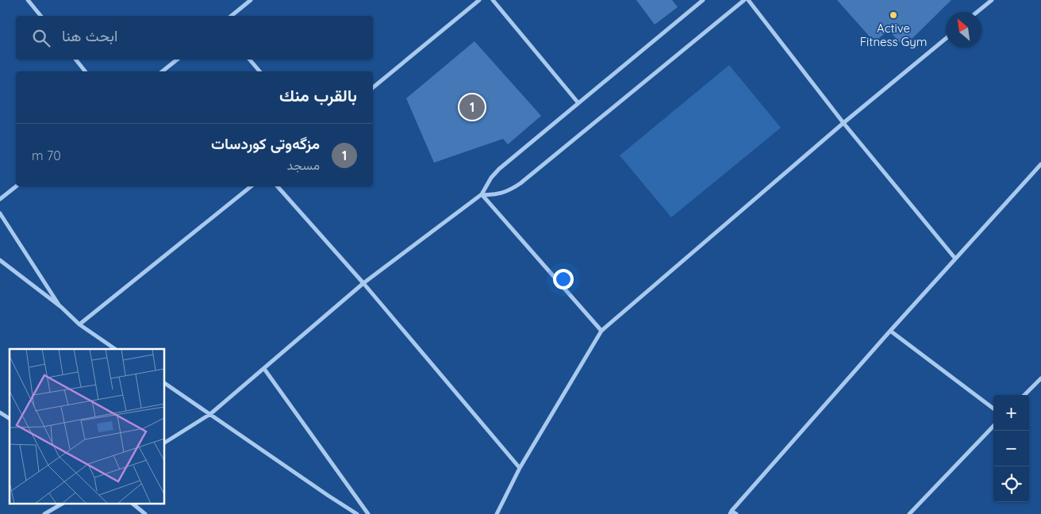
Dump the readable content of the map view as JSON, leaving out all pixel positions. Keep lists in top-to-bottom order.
{
  "places": ["Active Fitness Gym"],
  "north": "top left",
  "page": {
    "search": "ابحث هنا",
    "heading": "بالقرب منك",
    "pins": "1",
    "list": [
      {
        "mark": "1",
        "name": "مزگەوتی كوردسات",
        "note": "مسجد",
        "value": "70 m"
      }
    ],
    "map_buttons": ["+", "−"]
  }
}
